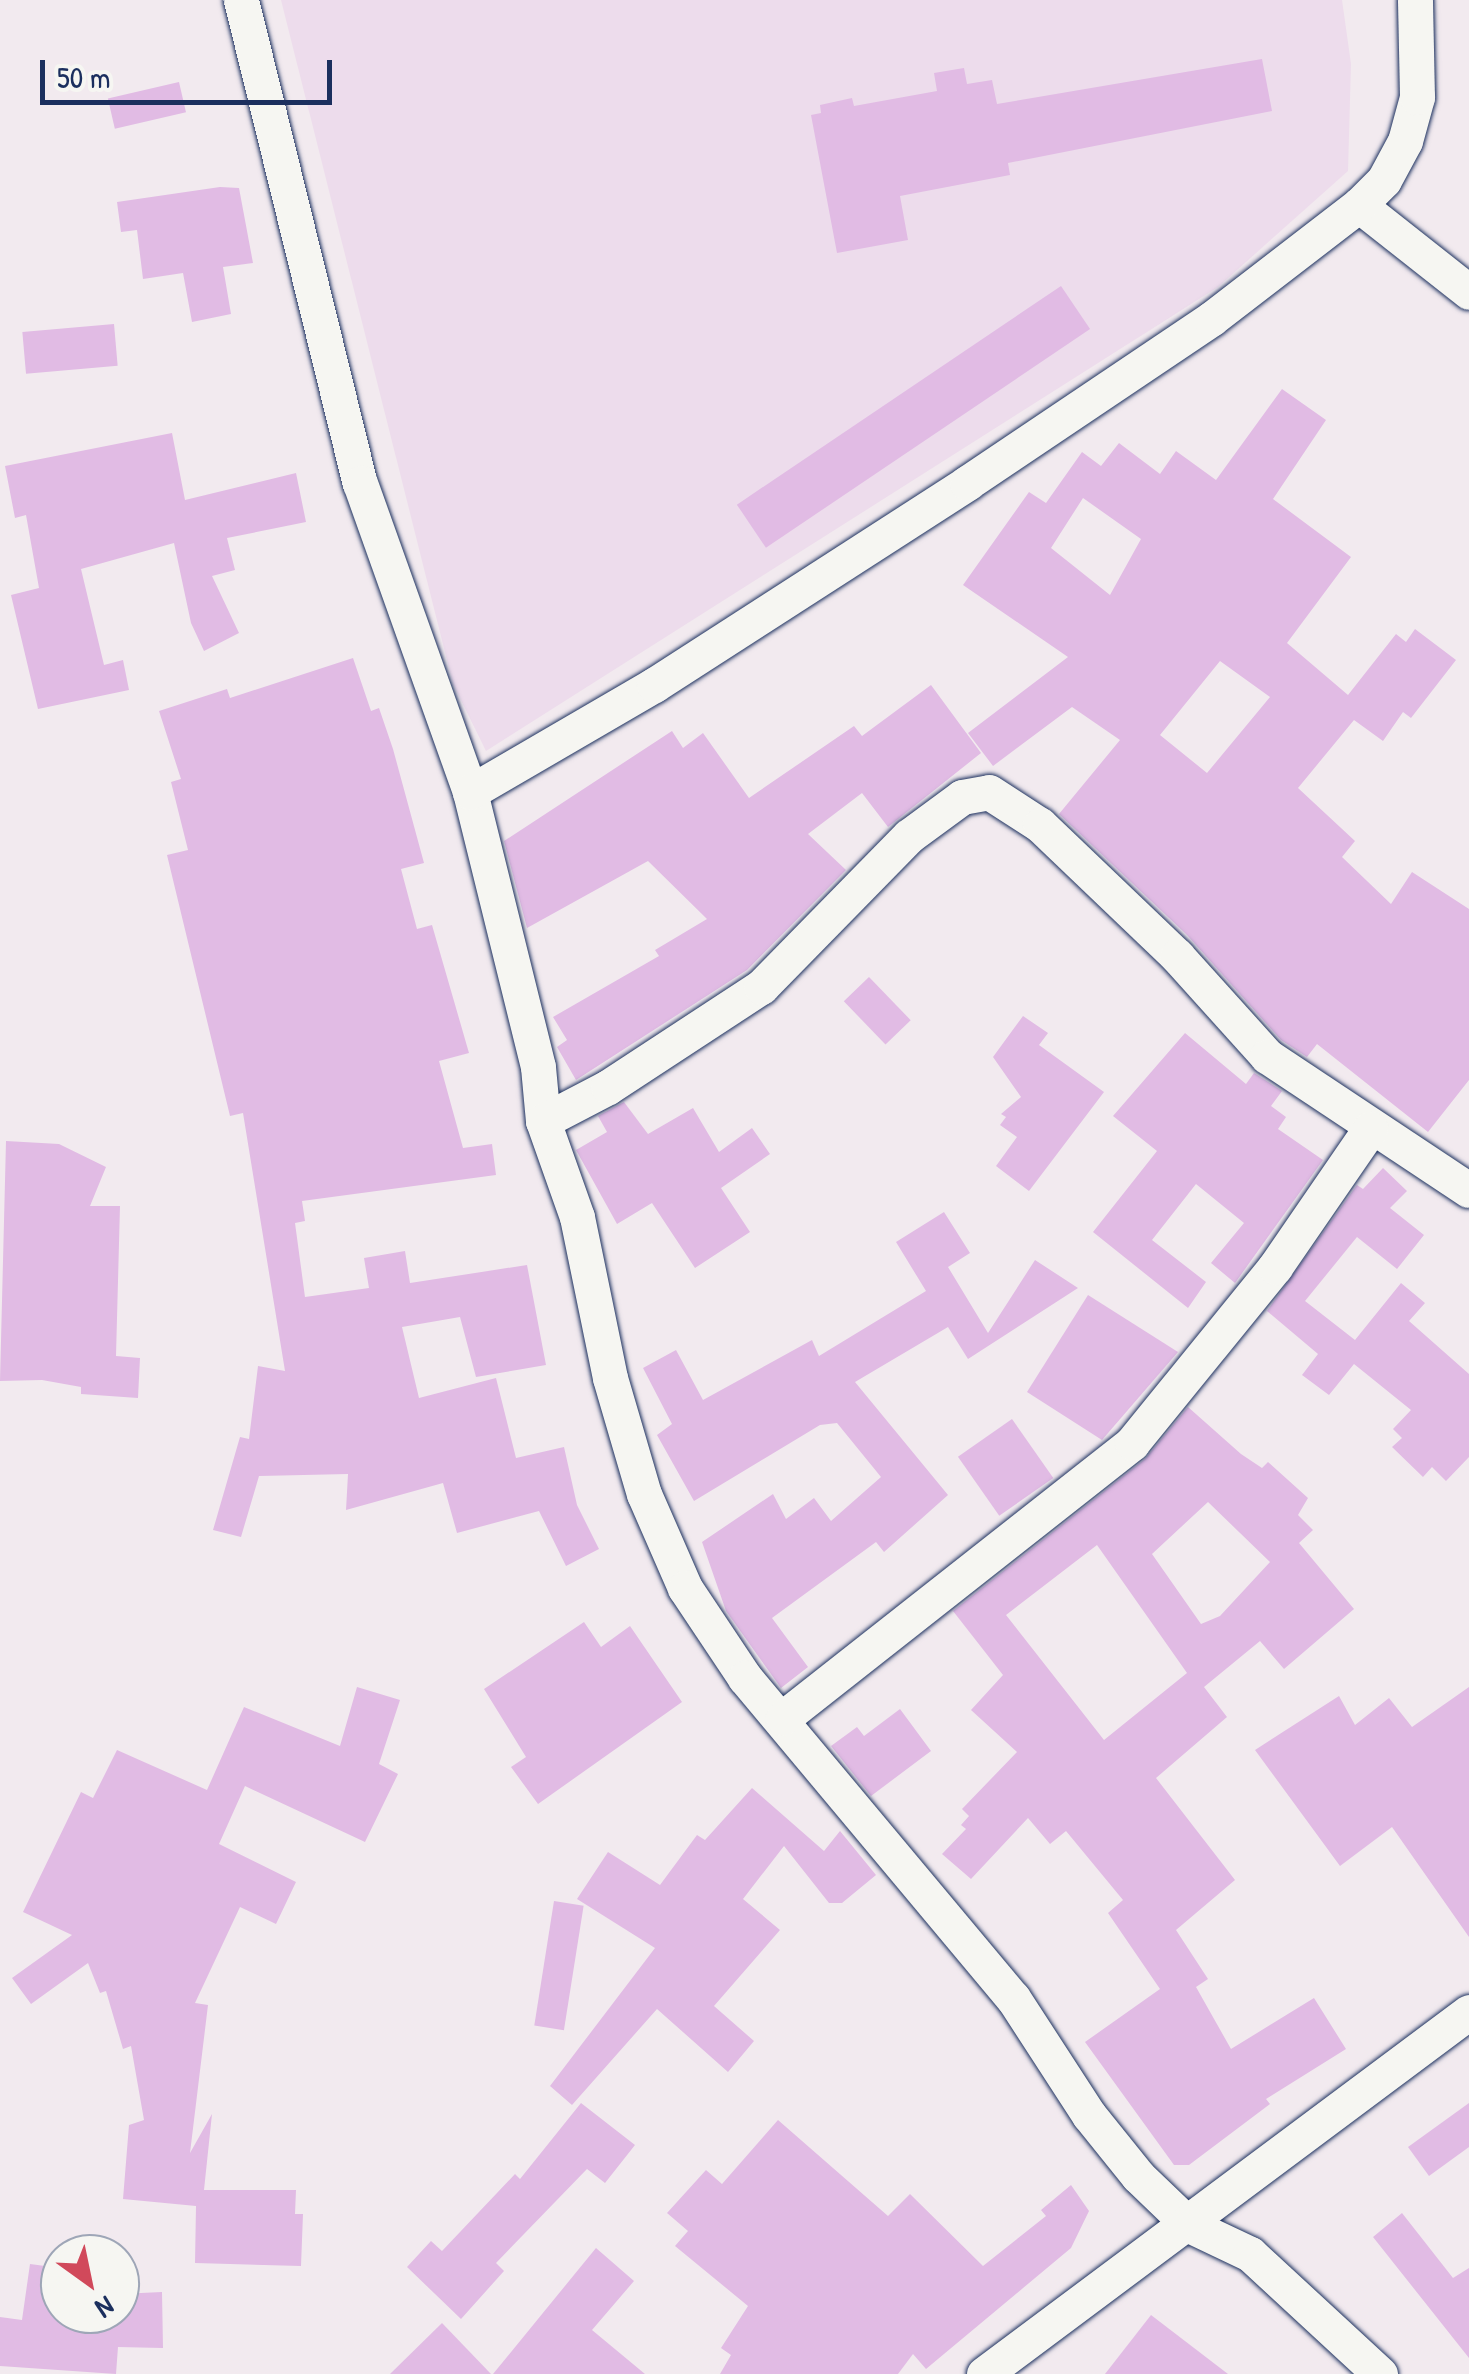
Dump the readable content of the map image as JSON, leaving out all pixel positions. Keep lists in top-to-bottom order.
{
  "scale_bar": "50 m",
  "north": "bottom right"
}
